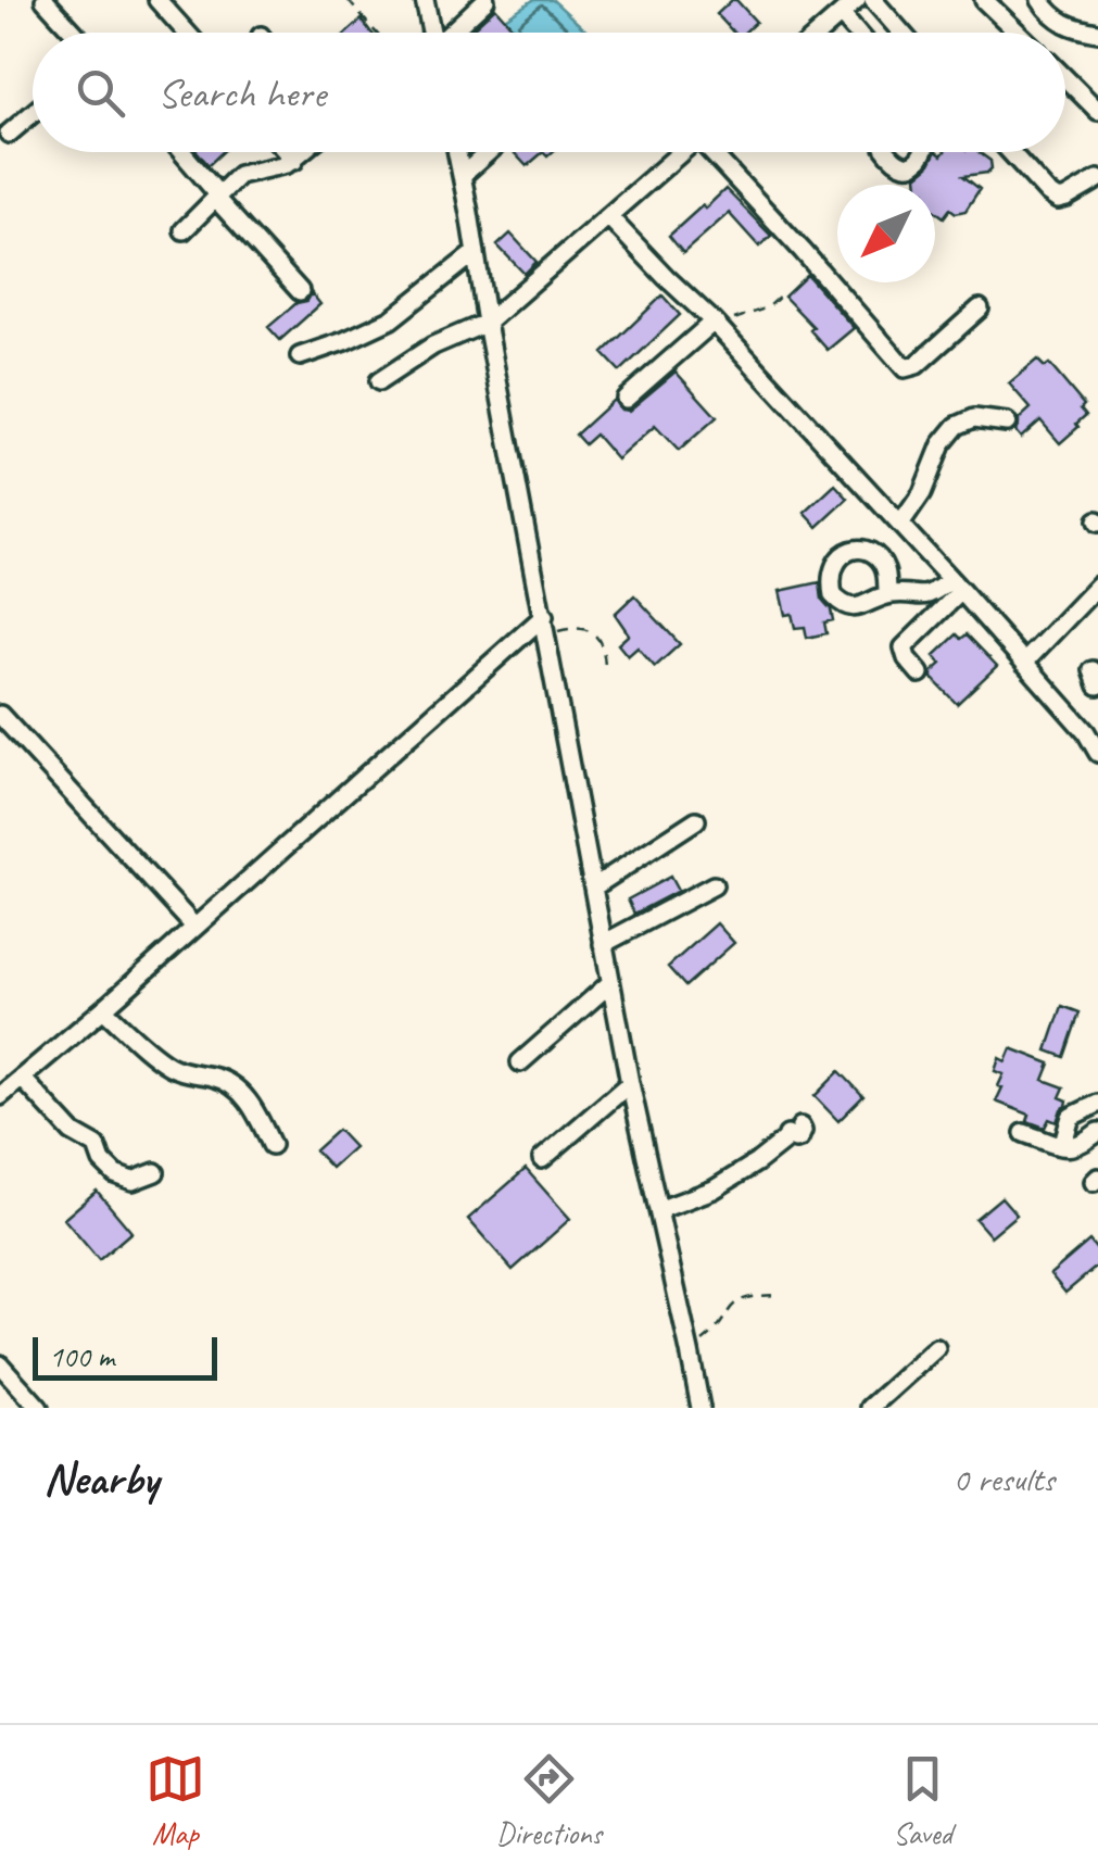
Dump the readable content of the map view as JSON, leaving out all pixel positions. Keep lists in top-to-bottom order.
{
  "scale_bar": "100 m",
  "north": "bottom left",
  "page": {
    "search": "Search here",
    "scale": "100 m",
    "heading": ["Nearby", "0 results"],
    "nav": ["Map", "Directions", "Saved"]
  }
}
